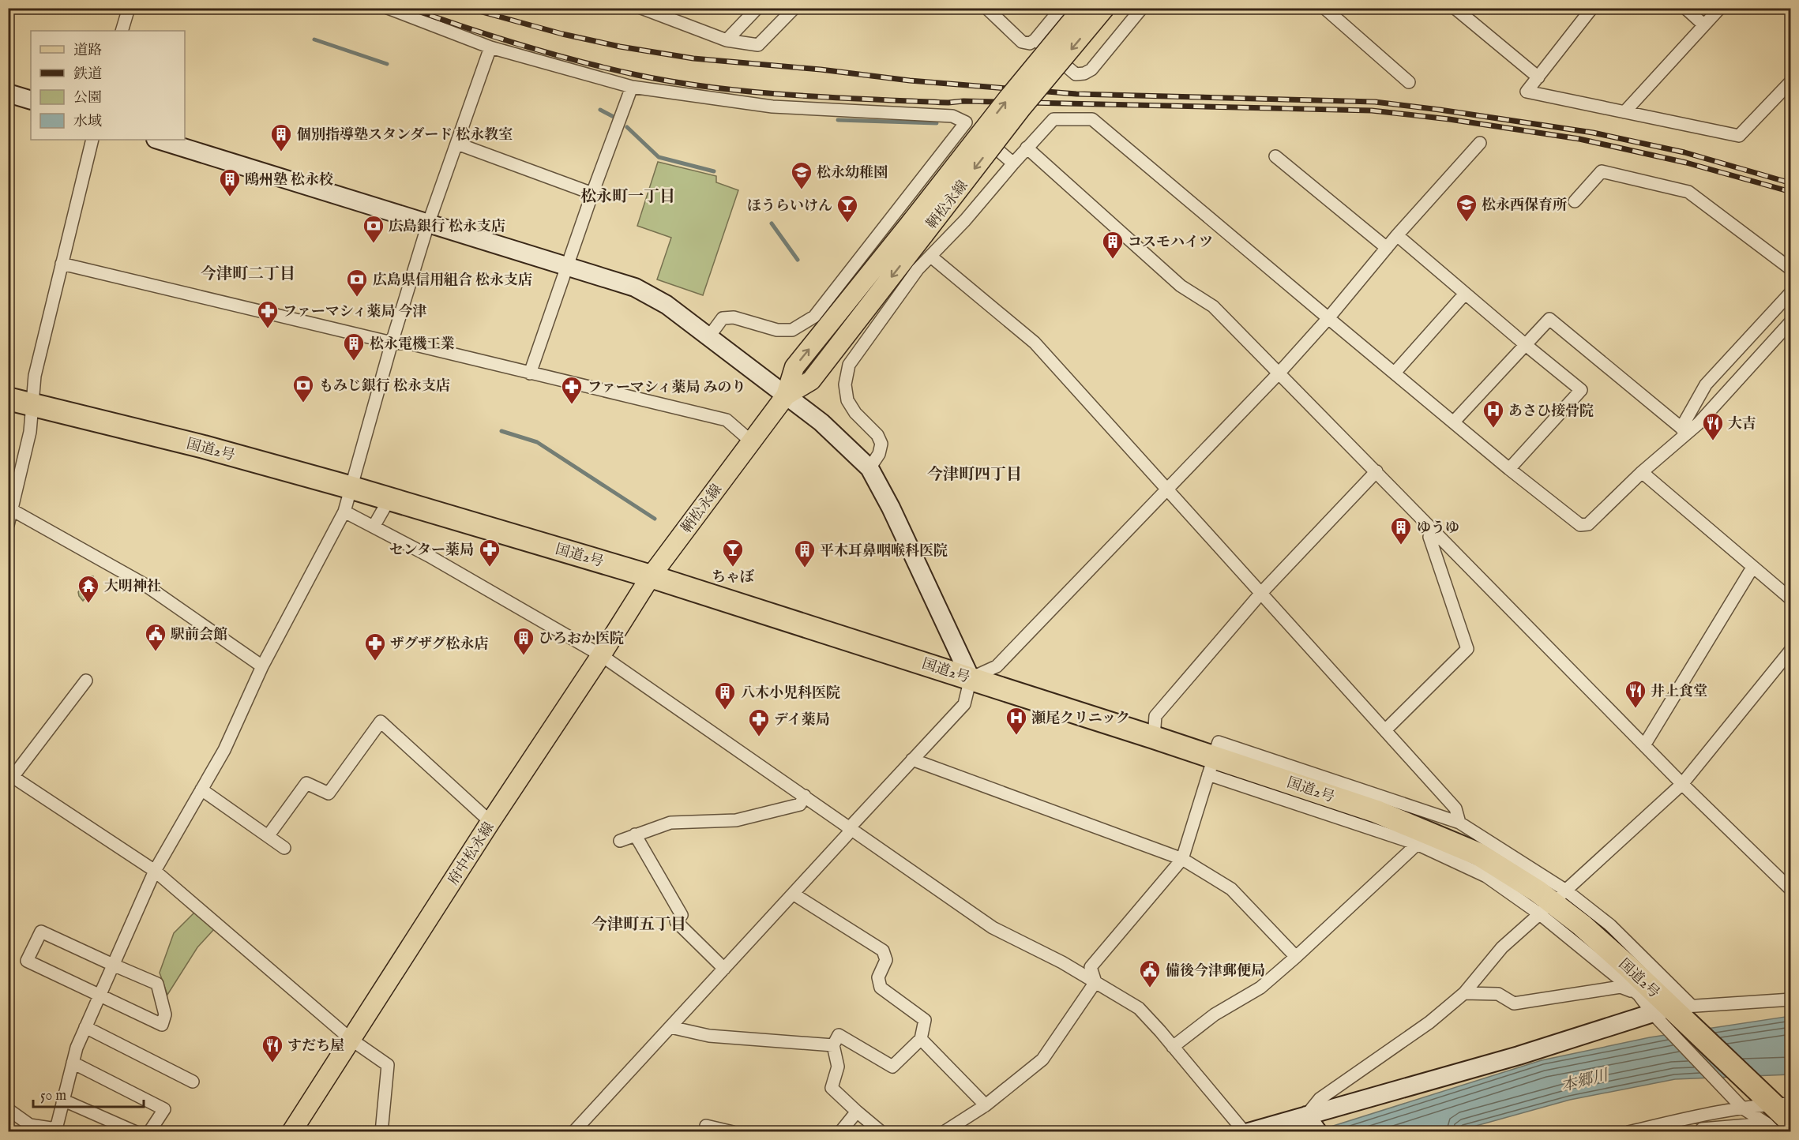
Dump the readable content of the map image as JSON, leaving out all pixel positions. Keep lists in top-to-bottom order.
{
  "streets": {
    "highway": ["国道2号"],
    "main road": ["鞆松永線", "府中松永線"]
  },
  "crossings": [
    ["鞆松永線", "国道2号"],
    ["鞆松永線", "府中松永線"],
    ["国道2号", "府中松永線"]
  ],
  "districts": [
    "松永町一丁目",
    "今津町二丁目",
    "今津町四丁目",
    "今津町五丁目"
  ],
  "water": ["本郷川"],
  "places": {
    "building": [
      "個別指導塾スタンダード 松永教室",
      "鴎州塾 松永校",
      "コスモハイツ",
      "松永電機工業",
      "ゆうゆ",
      "平木耳鼻咽喉科医院",
      "ひろおか医院",
      "八木小児科医院"
    ],
    "school or university": ["松永幼稚園", "松永西保育所"],
    "bar": ["ほうらいけん", "ちゃぼ"],
    "bank": ["広島銀行 松永支店", "広島県信用組合 松永支店", "もみじ銀行 松永支店"],
    "pharmacy": [
      "ファーマシィ薬局 今津",
      "ファーマシィ薬局 みのり",
      "センター薬局",
      "ザグザグ松永店",
      "デイ薬局"
    ],
    "hospital": ["あさひ接骨院", "瀬尾クリニック"],
    "restaurant": ["大吉", "井上食堂", "すだち屋"],
    "temple": ["大明神社"],
    "public building": ["駅前会館", "備後今津郵便局"]
  },
  "legend": [
    "道路",
    "鉄道",
    "公園",
    "水域"
  ],
  "scale_bar": "50 m"
}
